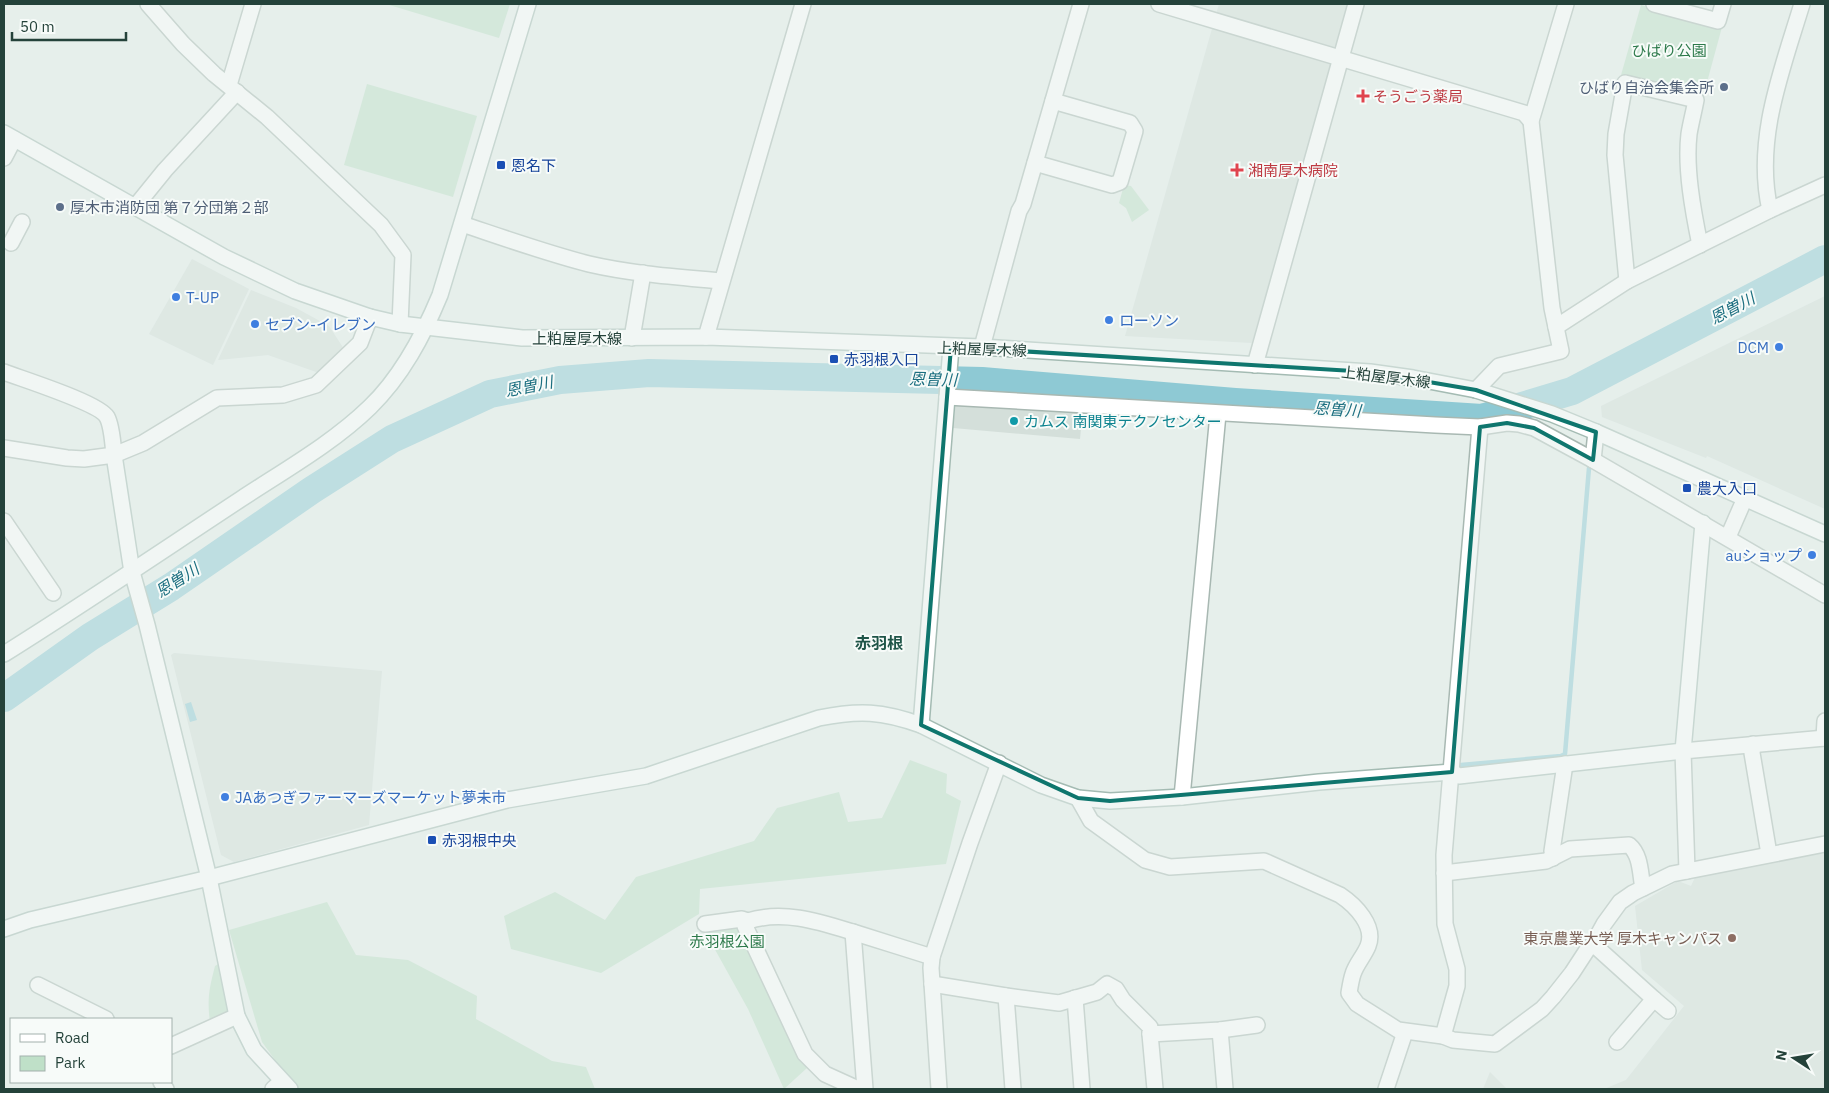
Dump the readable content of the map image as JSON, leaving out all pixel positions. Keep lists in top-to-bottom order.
{
  "streets": {
    "street": ["上粕屋厚木線"]
  },
  "districts": ["赤羽根"],
  "water": ["恩曽川"],
  "parks": ["ひばり公園", "赤羽根公園"],
  "places": {
    "other": [
      "ひばり自治会集会所",
      "厚木市消防団 第７分団第２部",
      "T-UP",
      "ローソン",
      "セブン-イレブン",
      "DCM",
      "カムス 南関東テクノセンター",
      "auショップ",
      "JAあつぎファーマーズマーケット夢未市",
      "東京農業大学 厚木キャンパス"
    ],
    "health": ["そうごう薬局", "湘南厚木病院"],
    "transit": [
      "恩名下",
      "赤羽根入口",
      "農大入口",
      "赤羽根中央"
    ]
  },
  "legend": ["Road", "Park"],
  "scale_bar": "50 m",
  "north": "left"
}
